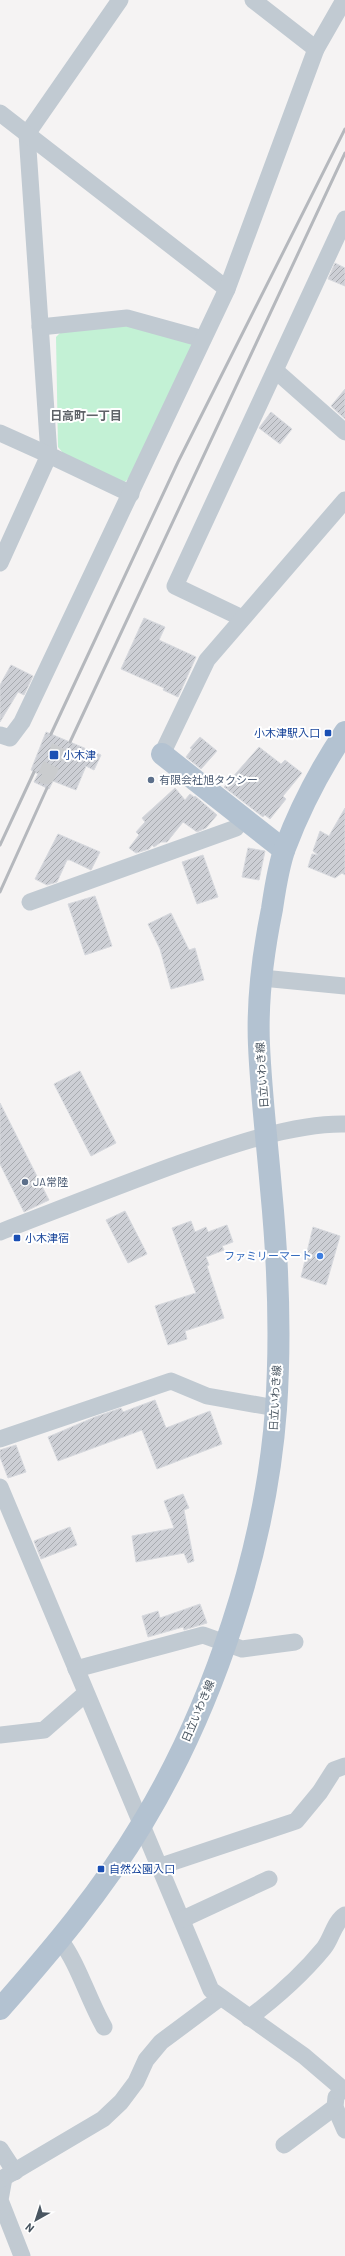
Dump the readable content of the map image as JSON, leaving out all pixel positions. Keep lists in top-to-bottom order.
{
  "streets": {
    "main road": ["日立いわき線"]
  },
  "districts": ["日高町一丁目"],
  "places": {
    "transit": [
      "小木津駅入口",
      "小木津",
      "小木津宿",
      "自然公園入口"
    ],
    "other": ["有限会社旭タクシー", "JA常陸", "ファミリーマート"]
  },
  "north": "bottom left"
}
